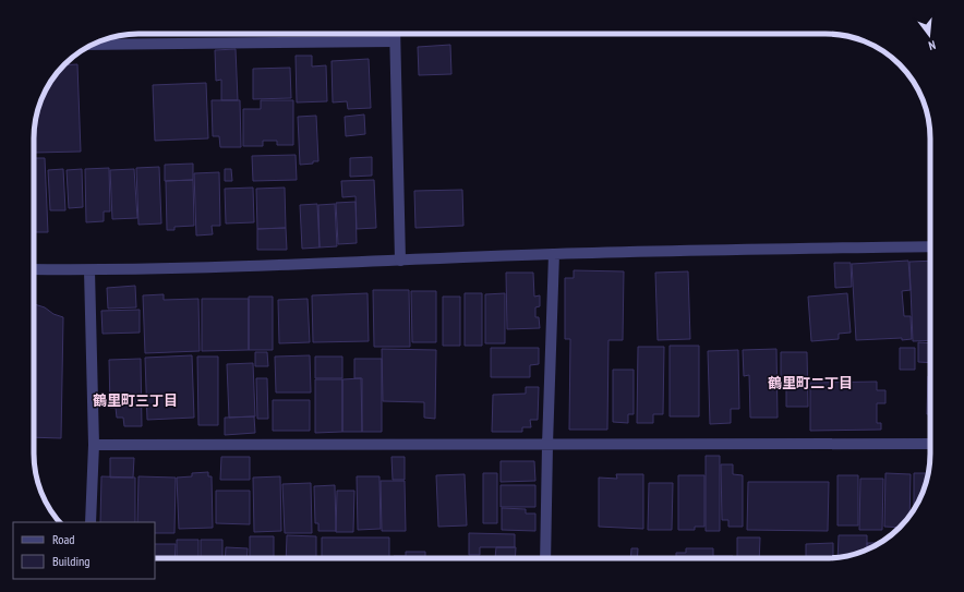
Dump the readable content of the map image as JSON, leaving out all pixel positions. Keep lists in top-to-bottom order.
{
  "districts": ["鶴里町二丁目", "鶴里町三丁目"],
  "legend": ["Road", "Building"],
  "north": "bottom"
}
